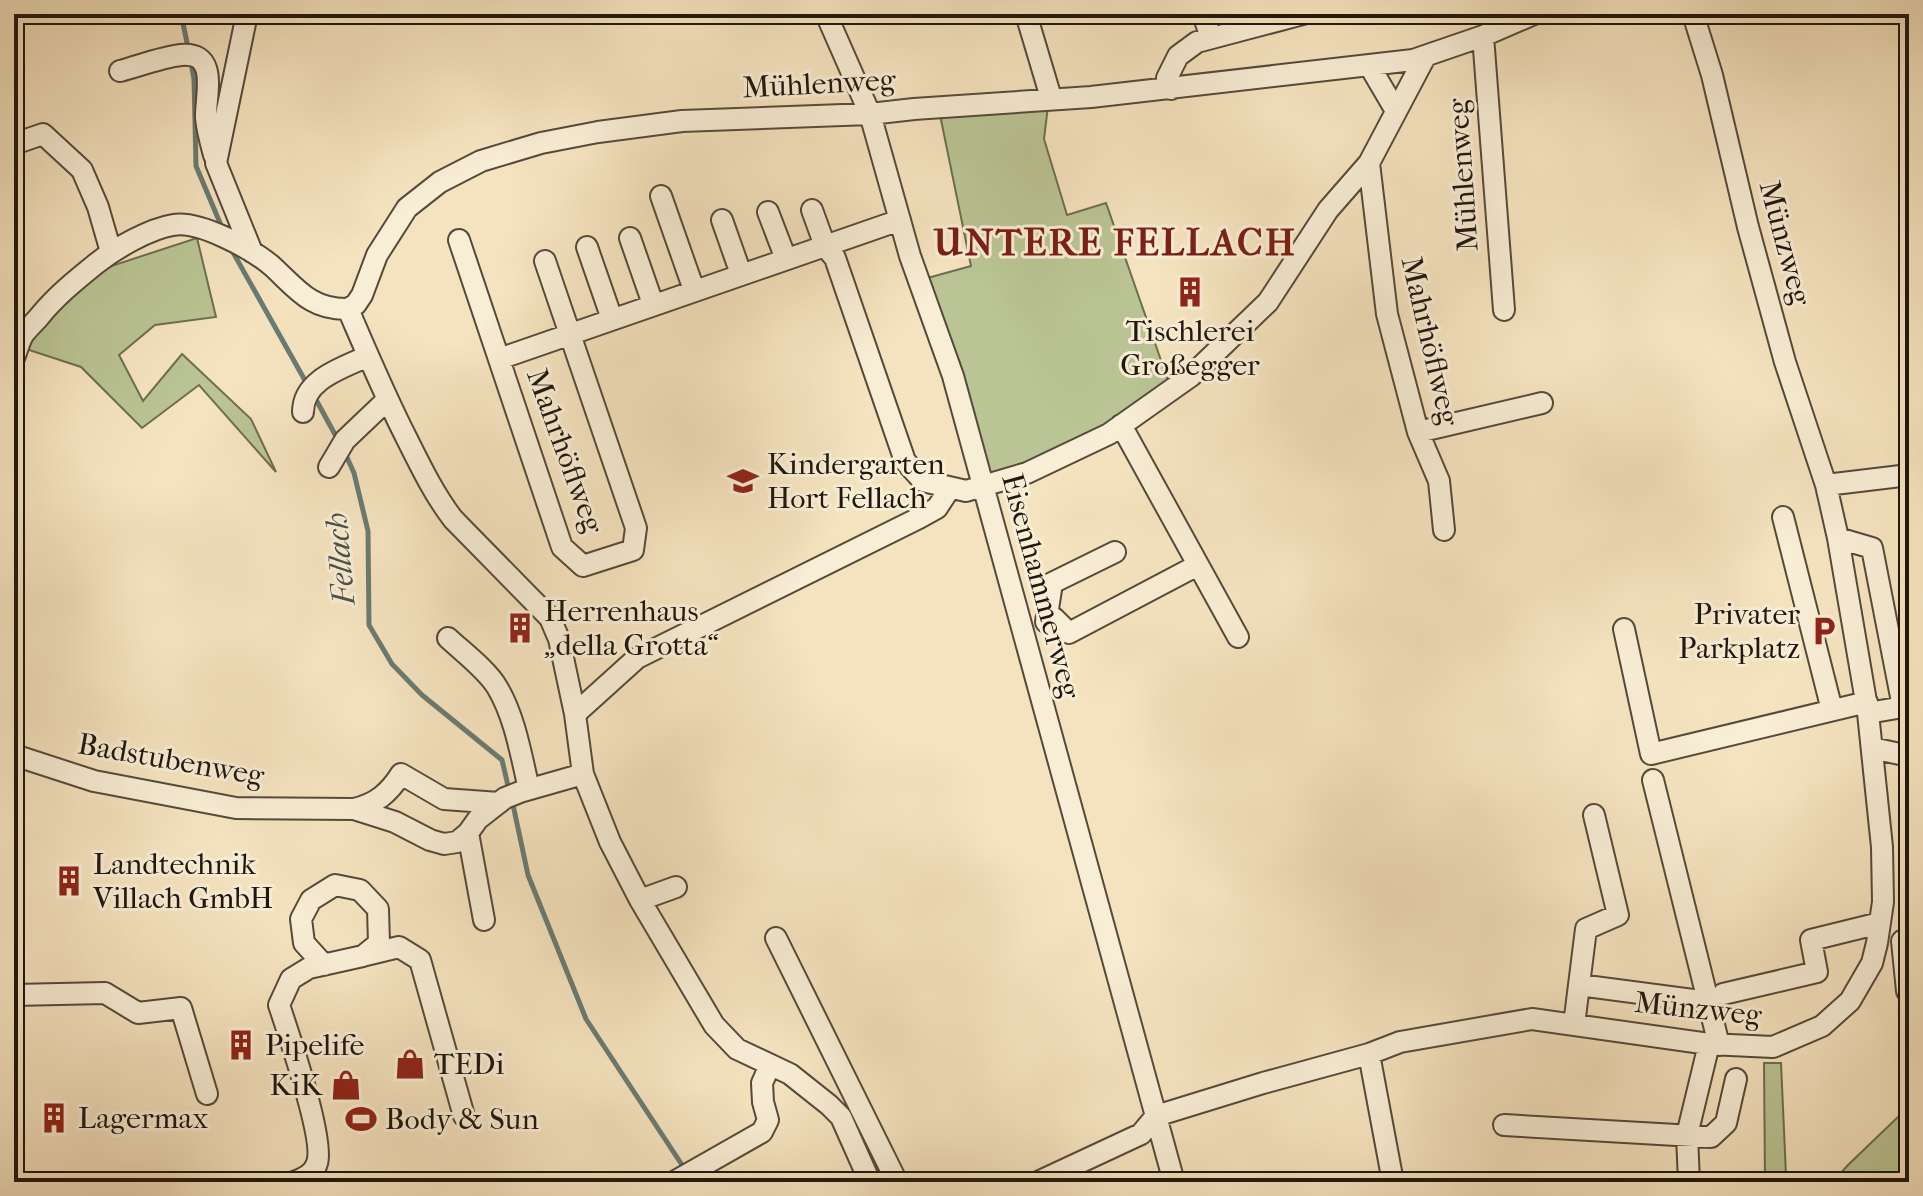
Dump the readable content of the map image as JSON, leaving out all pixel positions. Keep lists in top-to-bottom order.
{
  "streets": {
    "street": [
      "Mühlenweg",
      "Münzweg",
      "Mahrhöflweg",
      "Eisenhammerweg",
      "Badstubenweg"
    ]
  },
  "crossings": [
    ["Mühlenweg", "Eisenhammerweg"],
    ["Münzweg", "Eisenhammerweg"],
    ["Mahrhöflweg", "Eisenhammerweg"]
  ],
  "districts": ["UNTERE FELLACH"],
  "water": ["Fellach"],
  "places": {
    "building": [
      "Tischlerei Großegger",
      "Herrenhaus „della Grotta“",
      "Landtechnik Villach GmbH",
      "Pipelife",
      "Lagermax"
    ],
    "school or university": ["Kindergarten Hort Fellach"],
    "parking": ["Privater Parkplatz"],
    "shop": ["TEDi", "KiK"],
    "sports": ["Body & Sun"]
  }
}
